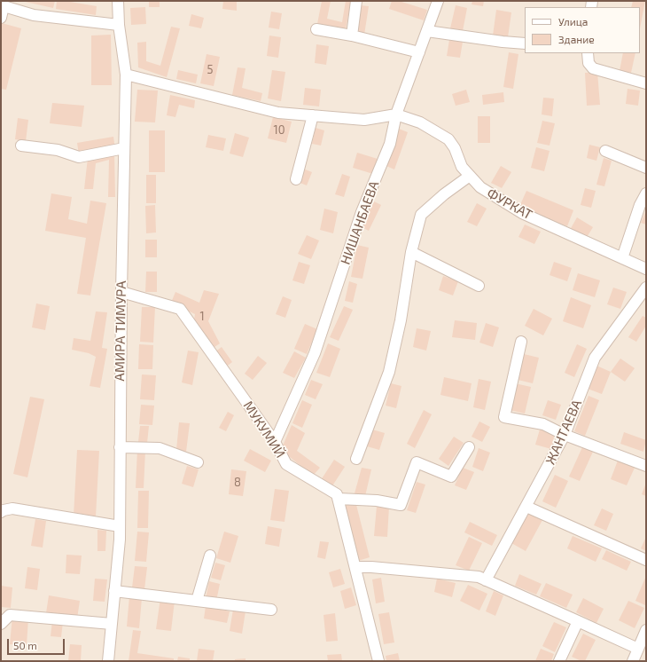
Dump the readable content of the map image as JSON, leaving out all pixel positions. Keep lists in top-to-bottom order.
{
  "streets": {
    "street": [
      "ФУРКАТ",
      "НИШАНБАЕВА",
      "АМИРА ТИМУРА",
      "МУКУМИЙ",
      "ЖАНТАЕВА"
    ]
  },
  "crossings": [
    ["ФУРКАТ", "НИШАНБАЕВА"],
    ["НИШАНБАЕВА", "МУКУМИЙ"],
    ["АМИРА ТИМУРА", "МУКУМИЙ"]
  ],
  "house_numbers": [
    "5",
    "10",
    "1",
    "8"
  ],
  "legend": ["Улица", "Здание"],
  "scale_bar": "50 m"
}
